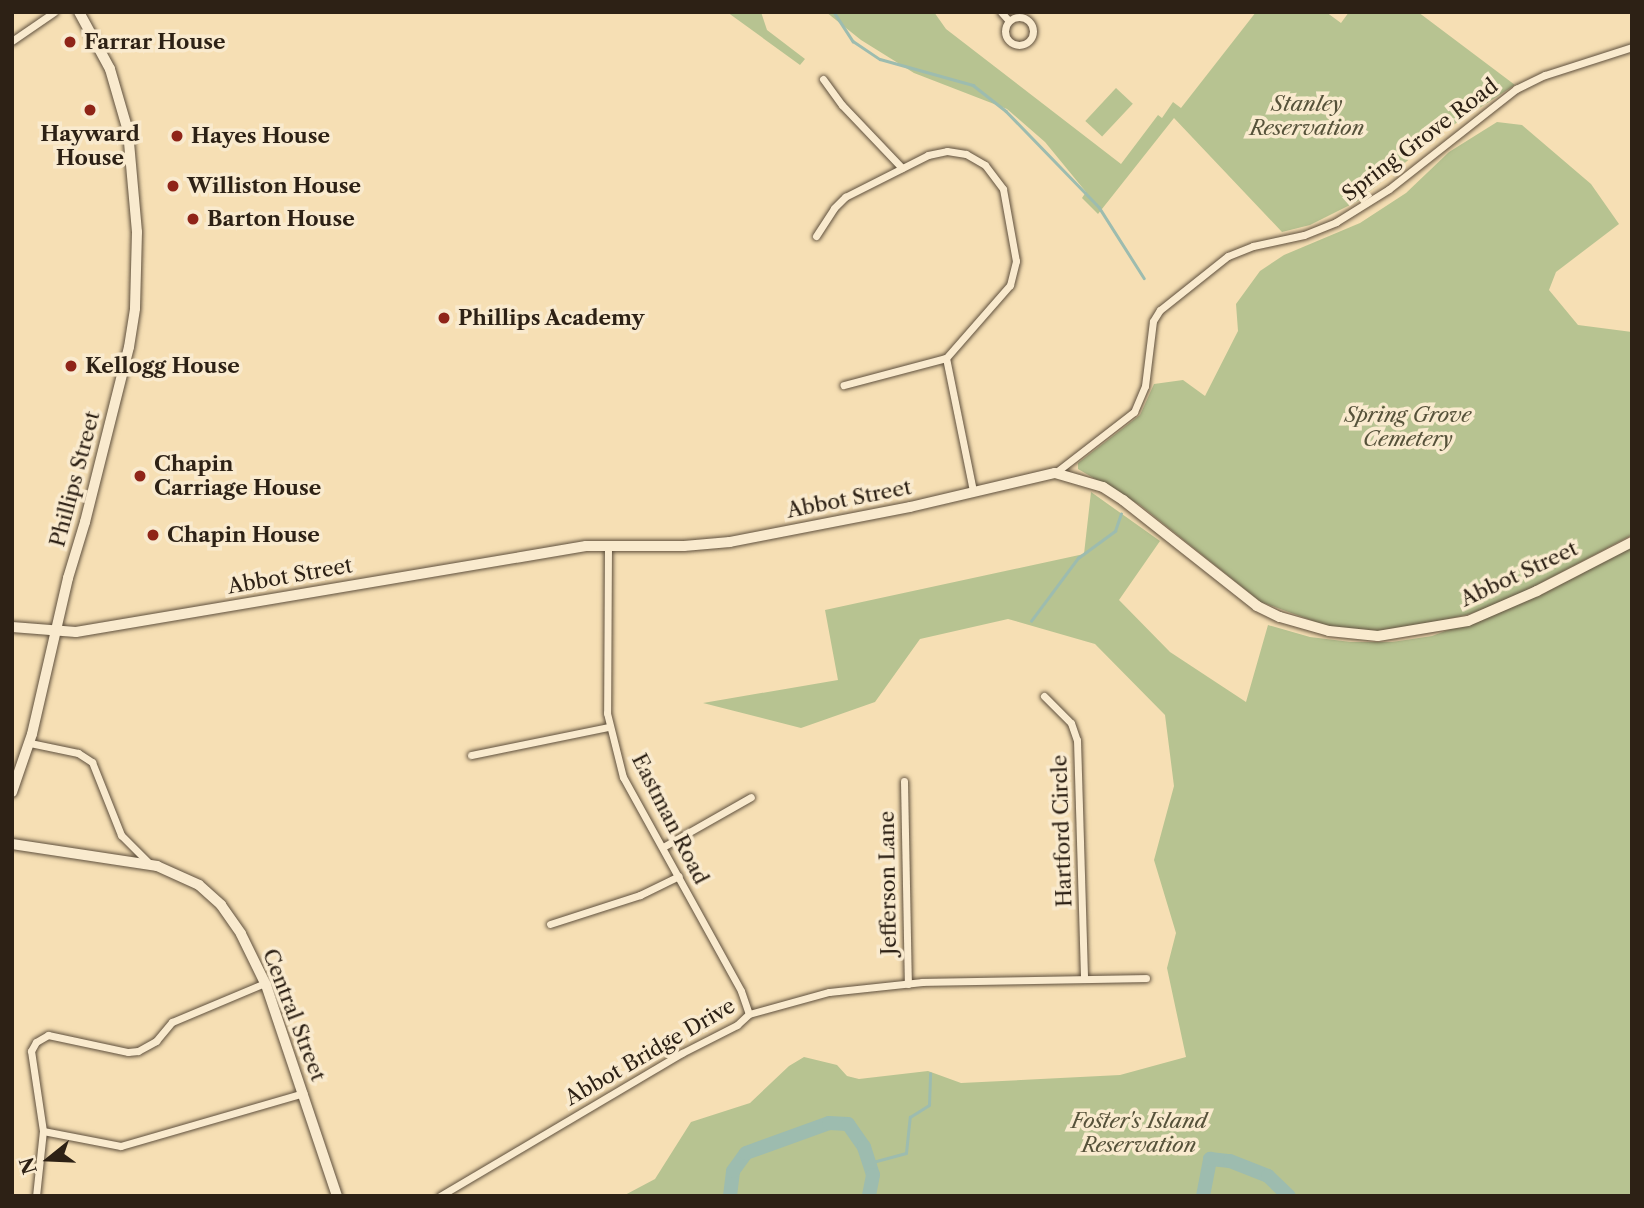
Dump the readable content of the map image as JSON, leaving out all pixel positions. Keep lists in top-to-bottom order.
{
  "streets": {
    "street": [
      "Spring Grove Road",
      "Phillips Street",
      "Abbot Street",
      "Eastman Road",
      "Hartford Circle",
      "Jefferson Lane",
      "Central Street",
      "Abbot Bridge Drive"
    ]
  },
  "crossings": [
    ["Spring Grove Road", "Abbot Street"],
    ["Phillips Street", "Abbot Street"],
    ["Abbot Street", "Eastman Road"],
    ["Eastman Road", "Abbot Bridge Drive"],
    ["Hartford Circle", "Abbot Bridge Drive"],
    ["Jefferson Lane", "Abbot Bridge Drive"]
  ],
  "parks": ["Stanley Reservation", "Spring Grove Cemetery", "Foster's Island Reservation"],
  "places": [
    "Farrar House",
    "Hayward House",
    "Hayes House",
    "Williston House",
    "Barton House",
    "Phillips Academy",
    "Kellogg House",
    "Chapin Carriage House",
    "Chapin House"
  ],
  "north": "left"
}
